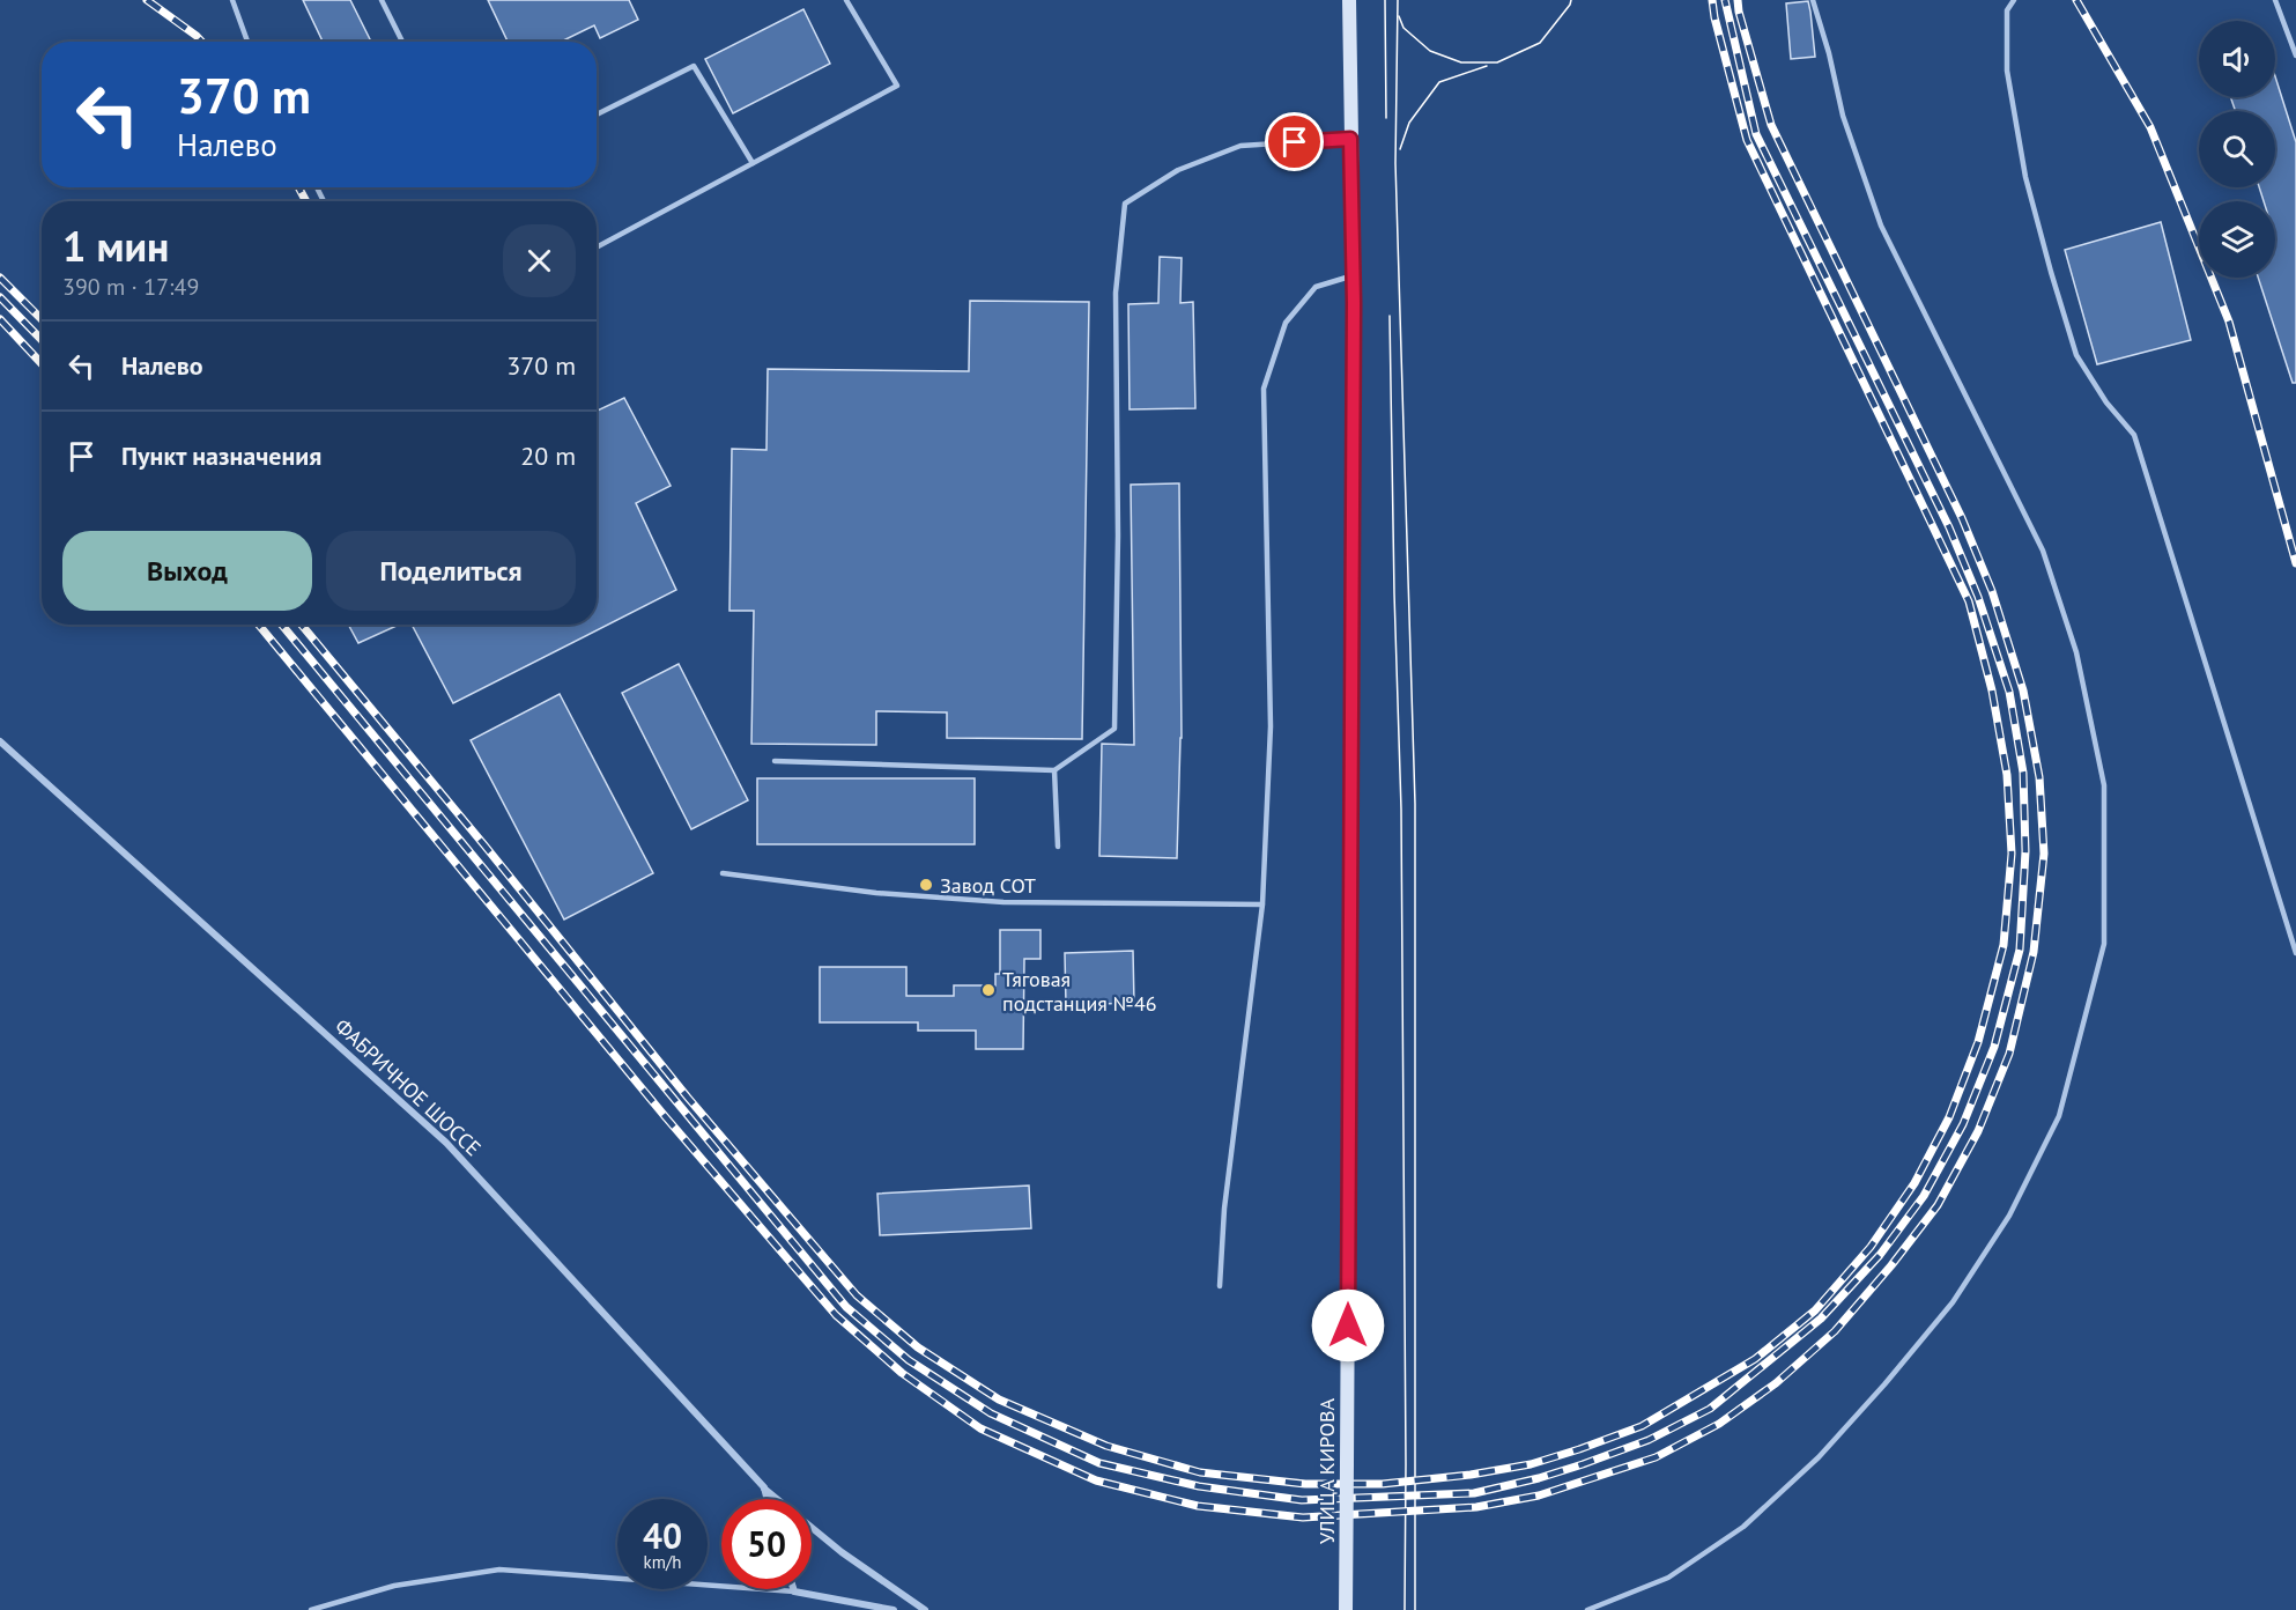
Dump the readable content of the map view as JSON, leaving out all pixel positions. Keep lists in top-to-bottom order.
{
  "streets": {
    "main road": ["УЛИЦА КИРОВА"],
    "street": ["ФАБРИЧНОЕ ШОССЕ"]
  },
  "places": ["Завод СОТ", "Тяговая подстанция №46"],
  "page": {
    "turn": ["370 m", "Налево"],
    "heading": ["1 мин", "390 m · 17:49"],
    "list": [
      {
        "name": "Налево",
        "value": "370 m"
      },
      {
        "name": "Пункт назначения",
        "value": "20 m"
      }
    ],
    "buttons": ["Выход", "Поделиться"],
    "speed": "40 km/h",
    "limit": "50"
  }
}
